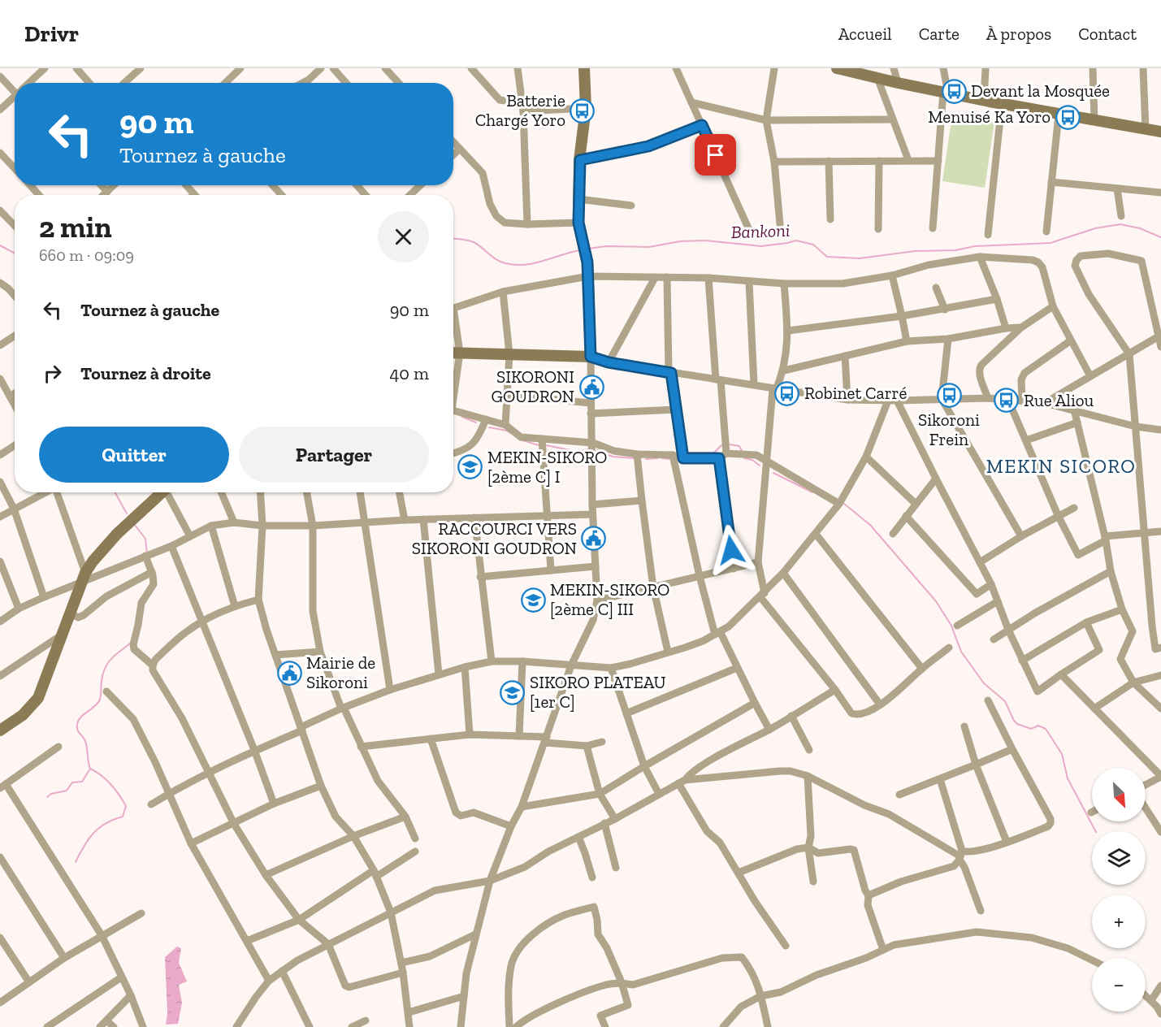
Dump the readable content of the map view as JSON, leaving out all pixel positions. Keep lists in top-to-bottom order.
{
  "districts": ["MEKIN SICORO"],
  "water": ["Bankoni"],
  "places": {
    "bus stop": [
      "Devant la Mosquée",
      "Batterie Chargé Yoro",
      "Menuisé Ka Yoro",
      "Robinet Carré",
      "Sikoroni Frein",
      "Rue Aliou"
    ],
    "public building": ["SIKORONI GOUDRON", "RACCOURCI VERS SIKORONI GOUDRON", "Mairie de Sikoroni"],
    "school or university": ["MEKIN-SIKORO [2ème C] I", "MEKIN-SIKORO [2ème C] III", "SIKORO PLATEAU [1er C]"]
  },
  "north": "bottom right",
  "page": {
    "header": "Drivr",
    "nav": [
      "Accueil",
      "Carte",
      "À propos",
      "Contact"
    ],
    "turn": ["90 m", "Tournez à gauche"],
    "heading": ["2 min", "660 m · 09:09"],
    "list": [
      {
        "name": "Tournez à gauche",
        "value": "90 m"
      },
      {
        "name": "Tournez à droite",
        "value": "40 m"
      }
    ],
    "buttons": ["Quitter", "Partager"],
    "map_buttons": ["+", "−"]
  }
}
